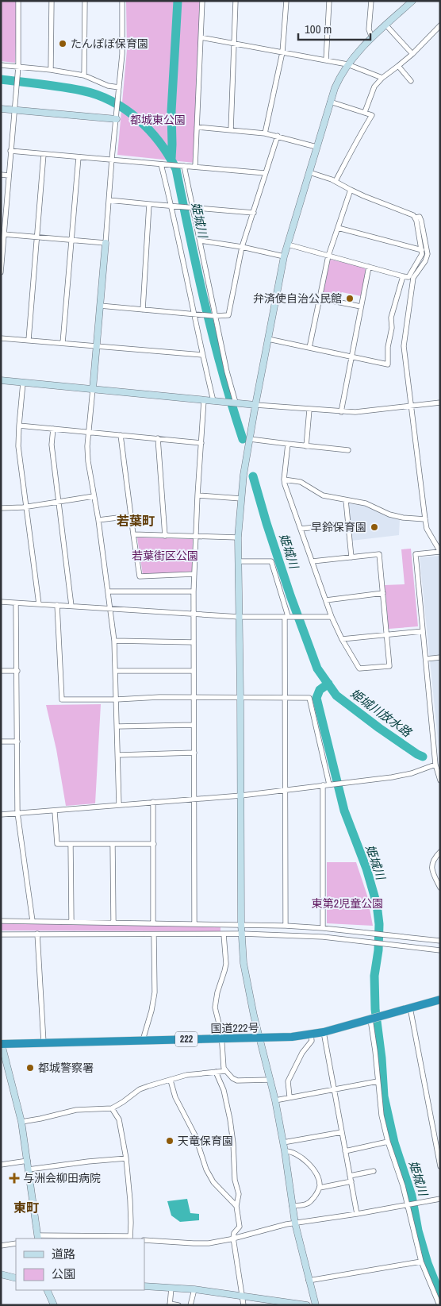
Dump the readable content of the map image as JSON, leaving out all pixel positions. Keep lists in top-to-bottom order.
{
  "streets": {
    "highway": ["国道222号", "222"]
  },
  "districts": ["若葉町", "東町"],
  "water": ["姫城川", "姫城川放水路"],
  "parks": ["都城東公園", "若葉街区公園", "東第2児童公園"],
  "places": {
    "other": [
      "たんぽぽ保育園",
      "弁済使自治公民館",
      "早鈴保育園",
      "都城警察署",
      "天竜保育園"
    ],
    "health": ["与洲会柳田病院"]
  },
  "legend": ["道路", "公園"],
  "scale_bar": "100 m"
}
